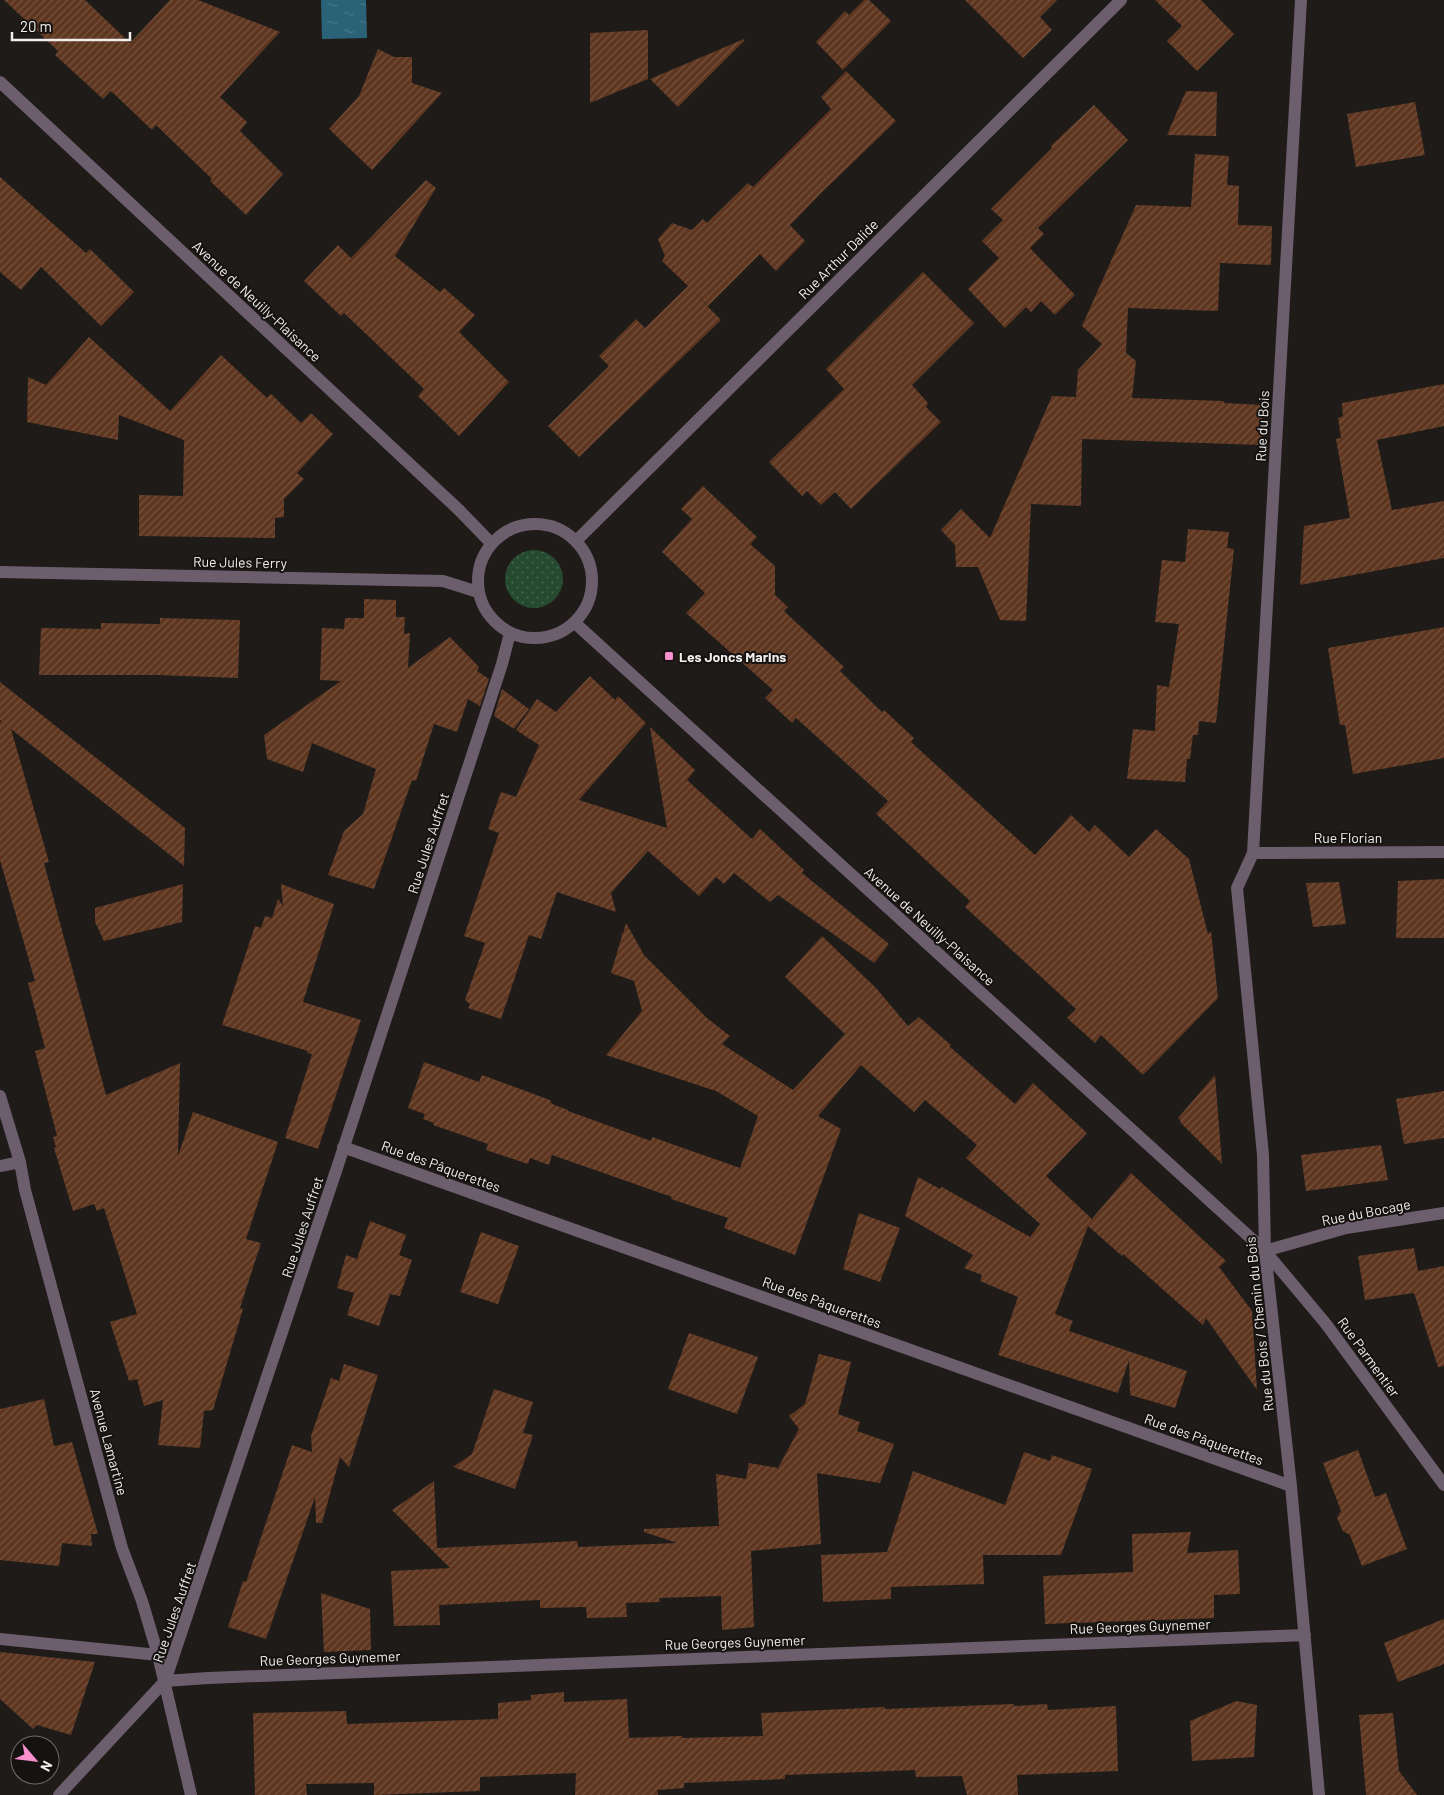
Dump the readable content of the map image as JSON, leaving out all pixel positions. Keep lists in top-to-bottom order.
{
  "streets": {
    "street": [
      "Rue Arthur Dalide",
      "Avenue de Neuilly-Plaisance",
      "Rue du Bois",
      "Rue Jules Ferry",
      "Rue Florian",
      "Rue Jules Auffret",
      "Rue des Pâquerettes",
      "Rue du Bocage",
      "Rue du Bois / Chemin du Bois",
      "Rue Parmentier",
      "Avenue Lamartine",
      "Rue Georges Guynemer"
    ]
  },
  "crossings": [
    ["Rue Arthur Dalide", "Avenue de Neuilly-Plaisance"],
    ["Rue Arthur Dalide", "Rue Jules Ferry"],
    ["Rue Arthur Dalide", "Rue Jules Auffret"],
    ["Avenue de Neuilly-Plaisance", "Rue Jules Ferry"],
    ["Avenue de Neuilly-Plaisance", "Rue Jules Auffret"],
    ["Avenue de Neuilly-Plaisance", "Rue du Bocage"],
    ["Avenue de Neuilly-Plaisance", "Rue du Bois / Chemin du Bois"],
    ["Avenue de Neuilly-Plaisance", "Rue Parmentier"],
    ["Rue du Bois", "Rue Florian"],
    ["Rue du Bois", "Rue du Bois / Chemin du Bois"],
    ["Rue Jules Ferry", "Rue Jules Auffret"],
    ["Rue Florian", "Rue du Bois / Chemin du Bois"],
    ["Rue Jules Auffret", "Rue des Pâquerettes"],
    ["Rue Jules Auffret", "Avenue Lamartine"],
    ["Rue Jules Auffret", "Rue Georges Guynemer"],
    ["Rue des Pâquerettes", "Rue du Bois / Chemin du Bois"],
    ["Rue du Bocage", "Rue du Bois / Chemin du Bois"],
    ["Rue du Bocage", "Rue Parmentier"],
    ["Rue du Bois / Chemin du Bois", "Rue Parmentier"],
    ["Rue du Bois / Chemin du Bois", "Rue Georges Guynemer"],
    ["Avenue Lamartine", "Rue Georges Guynemer"]
  ],
  "places": {
    "transit": ["Les Joncs Marins"]
  },
  "scale_bar": "20 m",
  "north": "bottom right"
}
